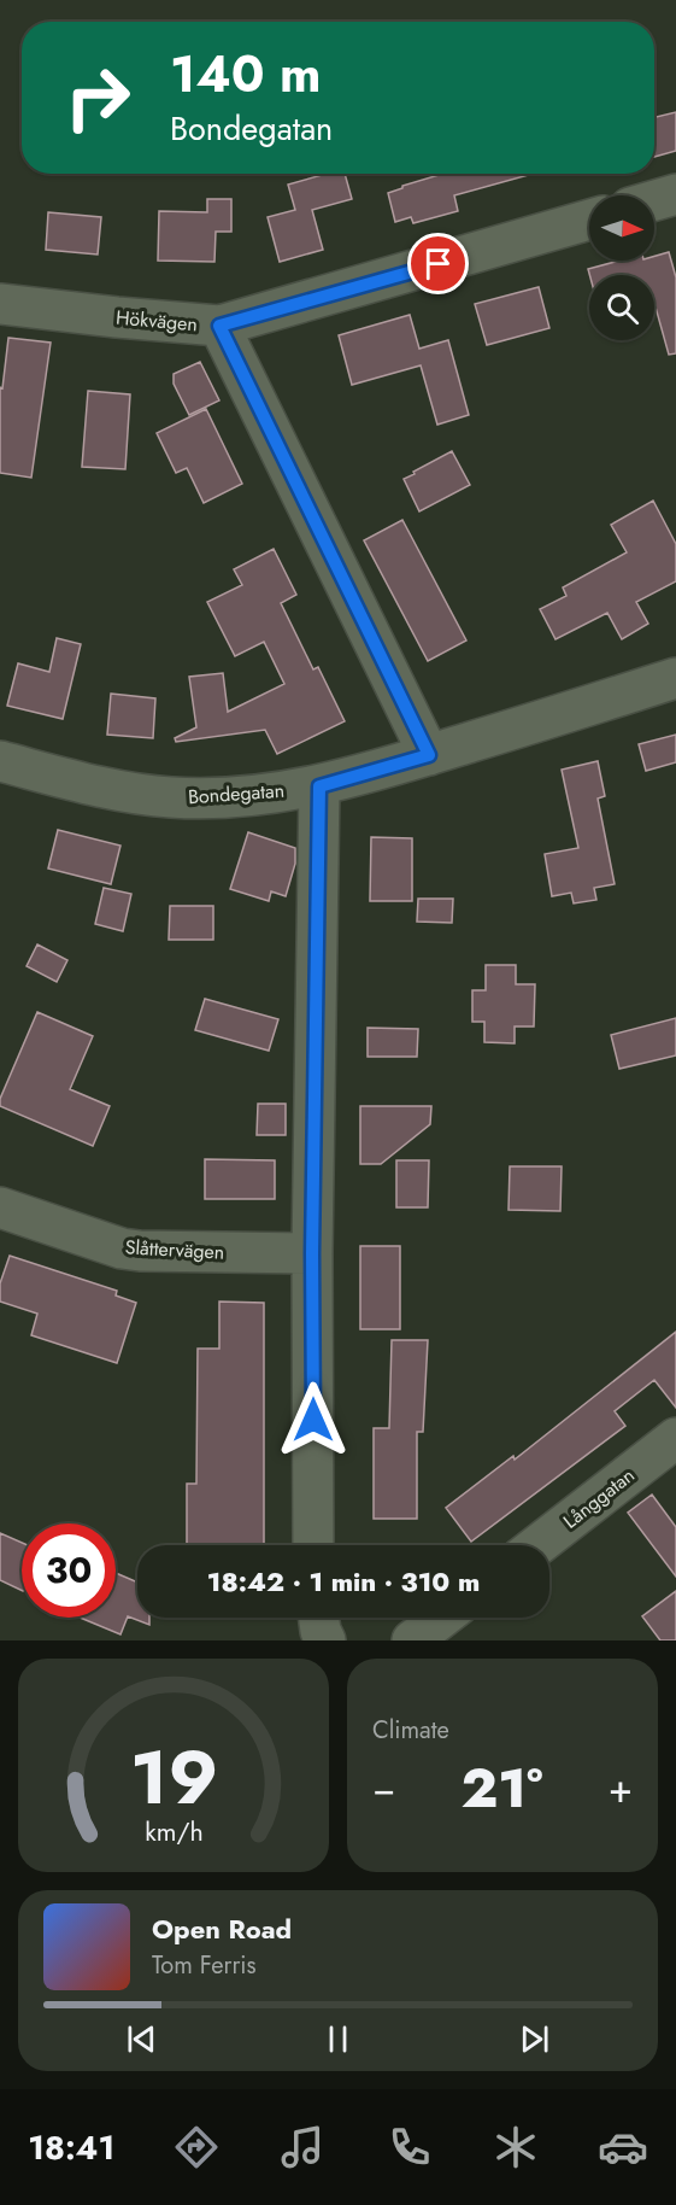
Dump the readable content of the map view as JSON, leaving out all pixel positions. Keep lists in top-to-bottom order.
{
  "streets": {
    "street": [
      "Hökvägen",
      "Bondegatan",
      "Slåttervägen",
      "Långgatan"
    ]
  },
  "north": "right",
  "page": {
    "turn": ["140 m", "Bondegatan"],
    "limit": "30",
    "trip": "18:42 · 1 min · 310 m",
    "tile": "Climate",
    "heat": ["−", "21°", "+"],
    "song": ["Open Road", "Tom Ferris"],
    "tabs": "18:41",
    "gauge": ["19", "km/h"]
  }
}
